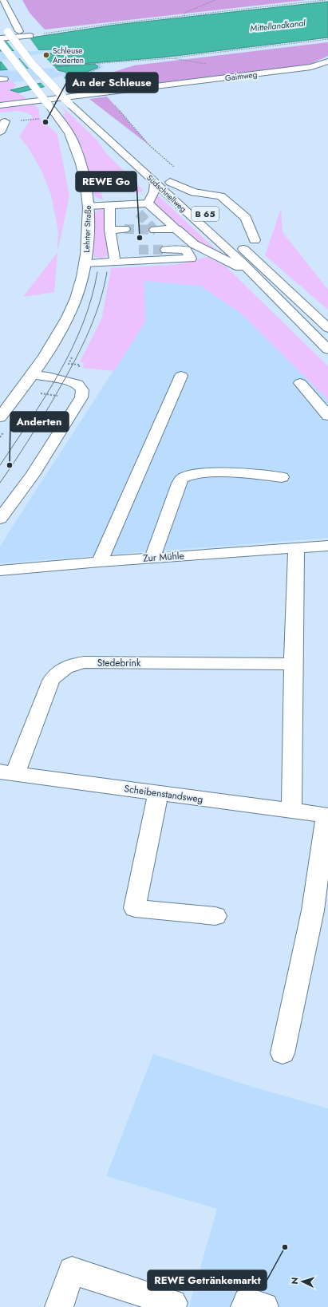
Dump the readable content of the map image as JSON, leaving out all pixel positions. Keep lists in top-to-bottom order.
{
  "streets": {
    "main road": [
      "Gaimweg",
      "Südschnellweg",
      "B 65",
      "Lehrter Straße",
      "Zur Mühle",
      "Stedebrink",
      "Scheibenstandsweg"
    ]
  },
  "crossings": [
    ["Stedebrink", "Scheibenstandsweg"]
  ],
  "water": ["Mittellandkanal"],
  "places": [
    "Schleuse Anderten",
    "An der Schleuse",
    "REWE Go",
    "Anderten",
    "REWE Getränkemarkt"
  ],
  "north": "left"
}
